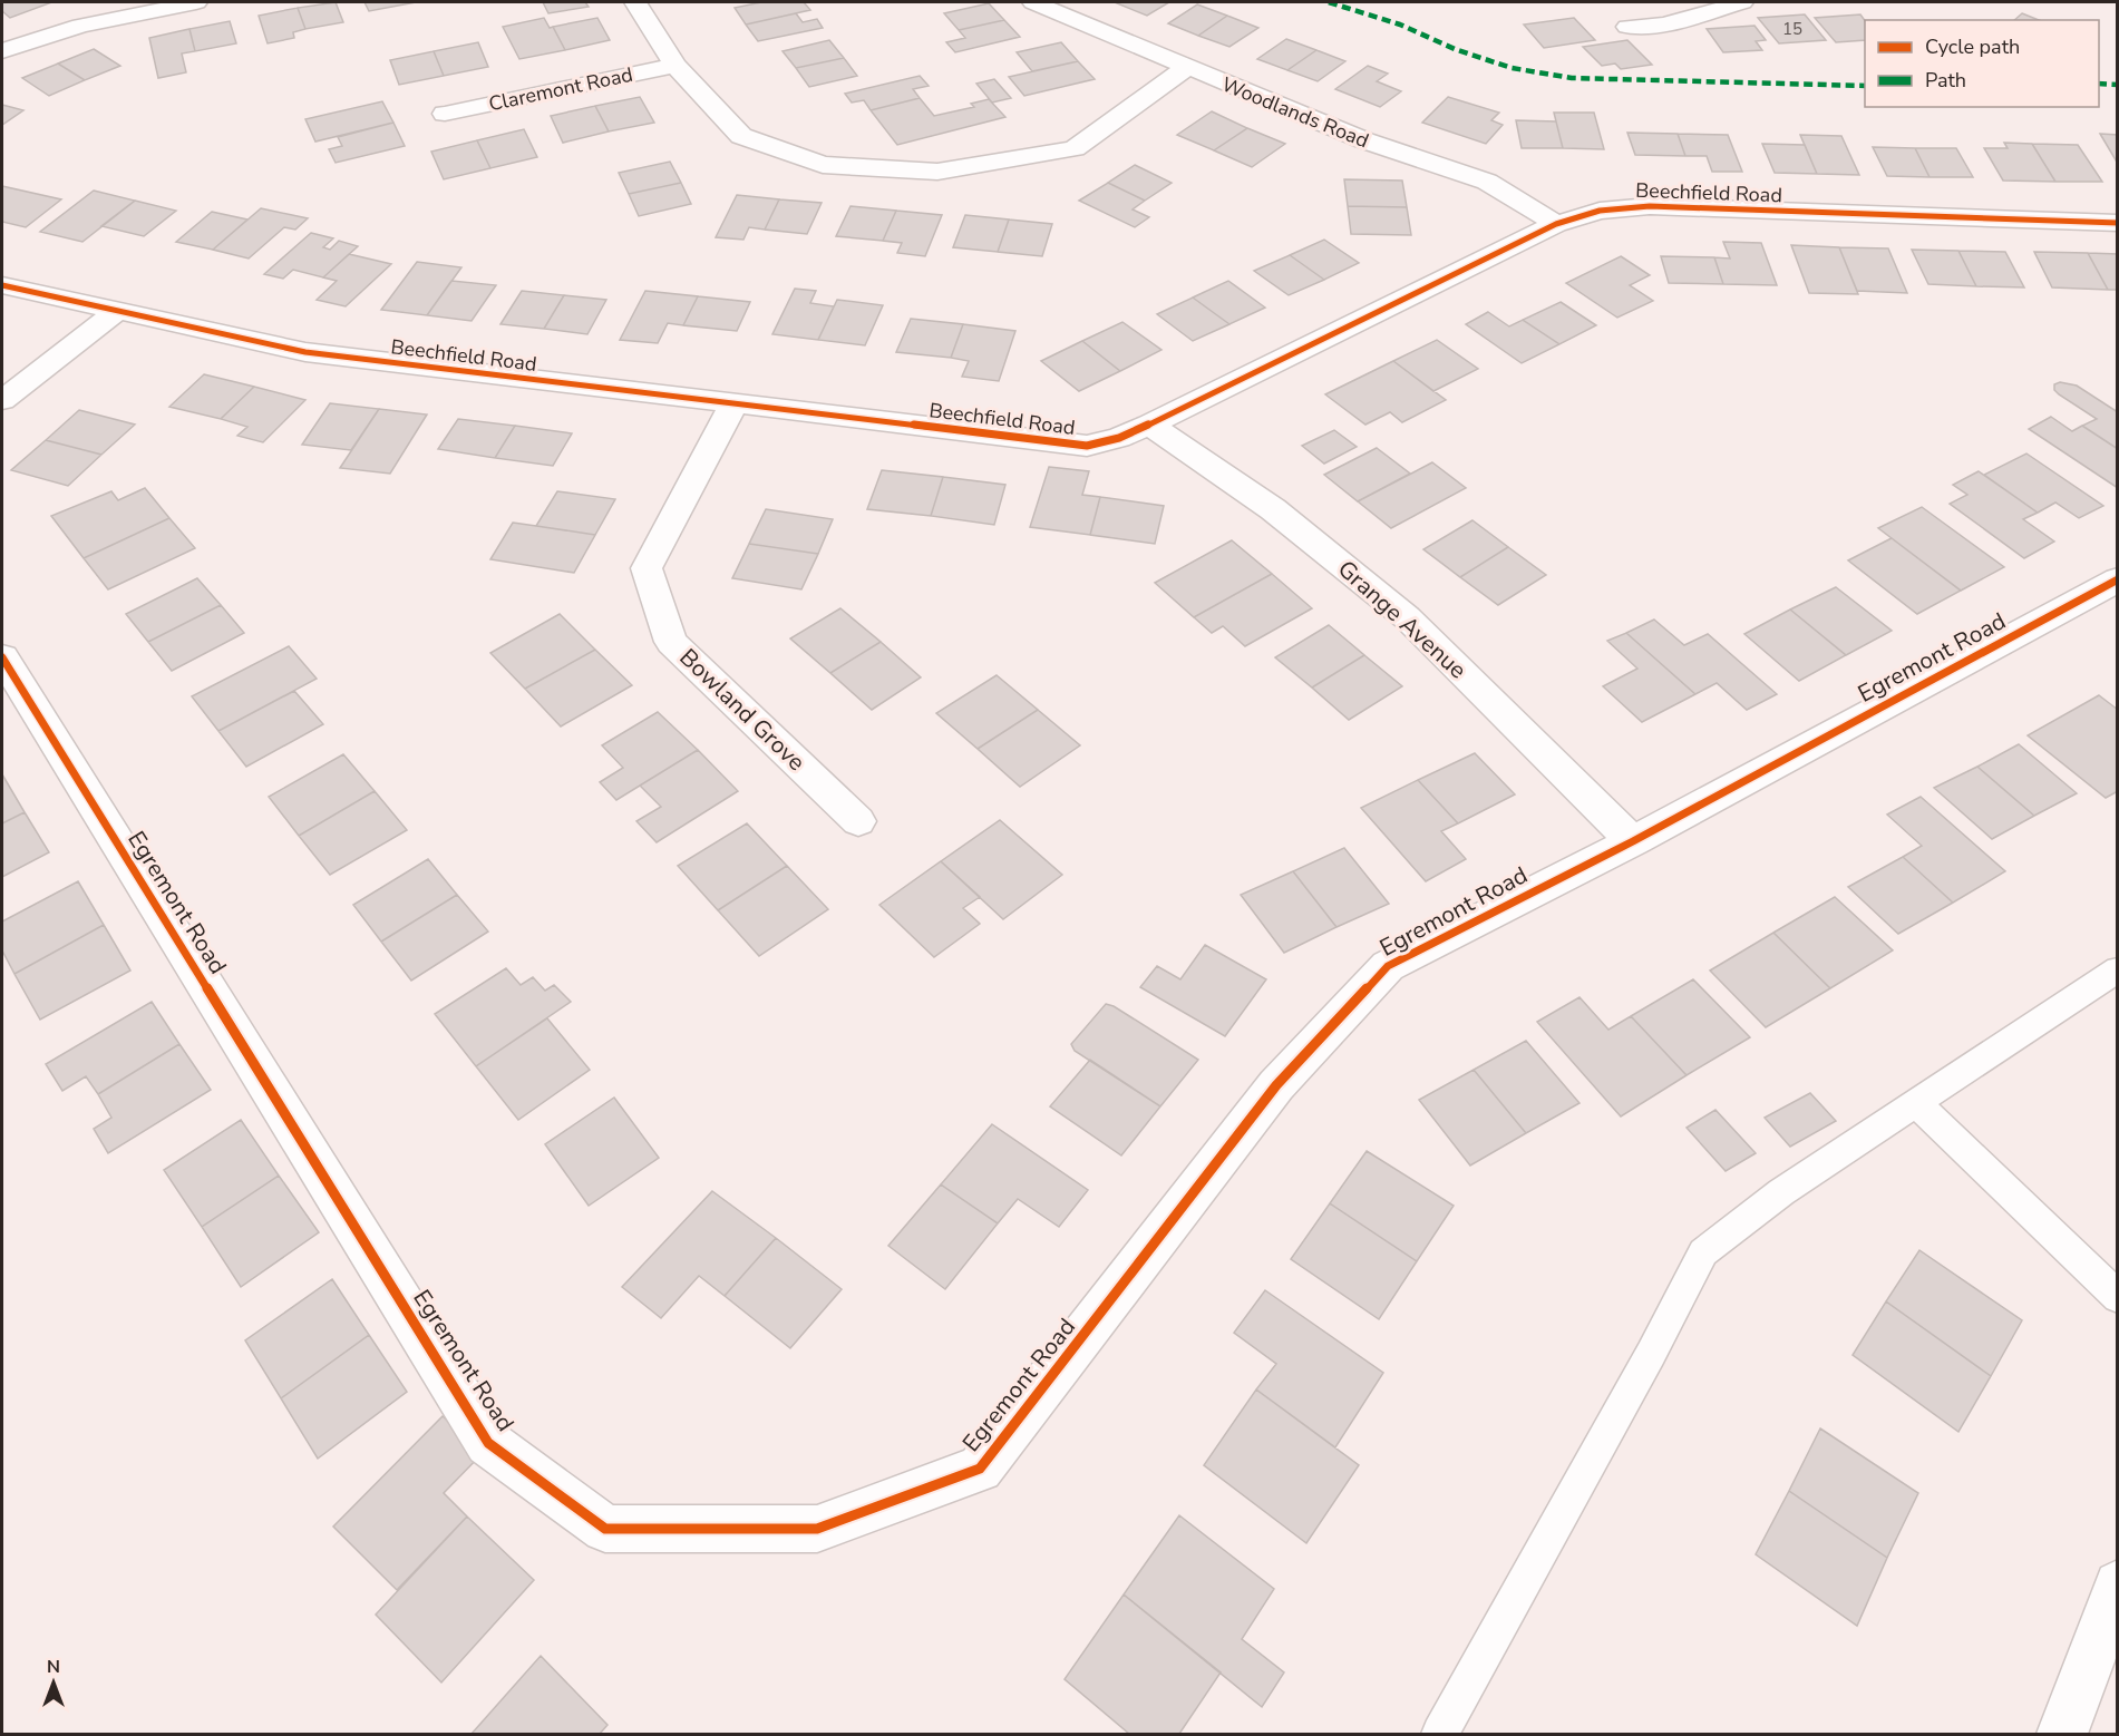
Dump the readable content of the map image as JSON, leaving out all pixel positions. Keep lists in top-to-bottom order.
{
  "streets": {
    "street": [
      "Claremont Road",
      "Woodlands Road",
      "Beechfield Road",
      "Grange Avenue",
      "Egremont Road",
      "Bowland Grove"
    ]
  },
  "crossings": [
    ["Woodlands Road", "Beechfield Road"],
    ["Beechfield Road", "Grange Avenue"],
    ["Beechfield Road", "Bowland Grove"],
    ["Grange Avenue", "Egremont Road"]
  ],
  "house_numbers": ["15"],
  "legend": ["Cycle path", "Path"],
  "north": "top"
}
